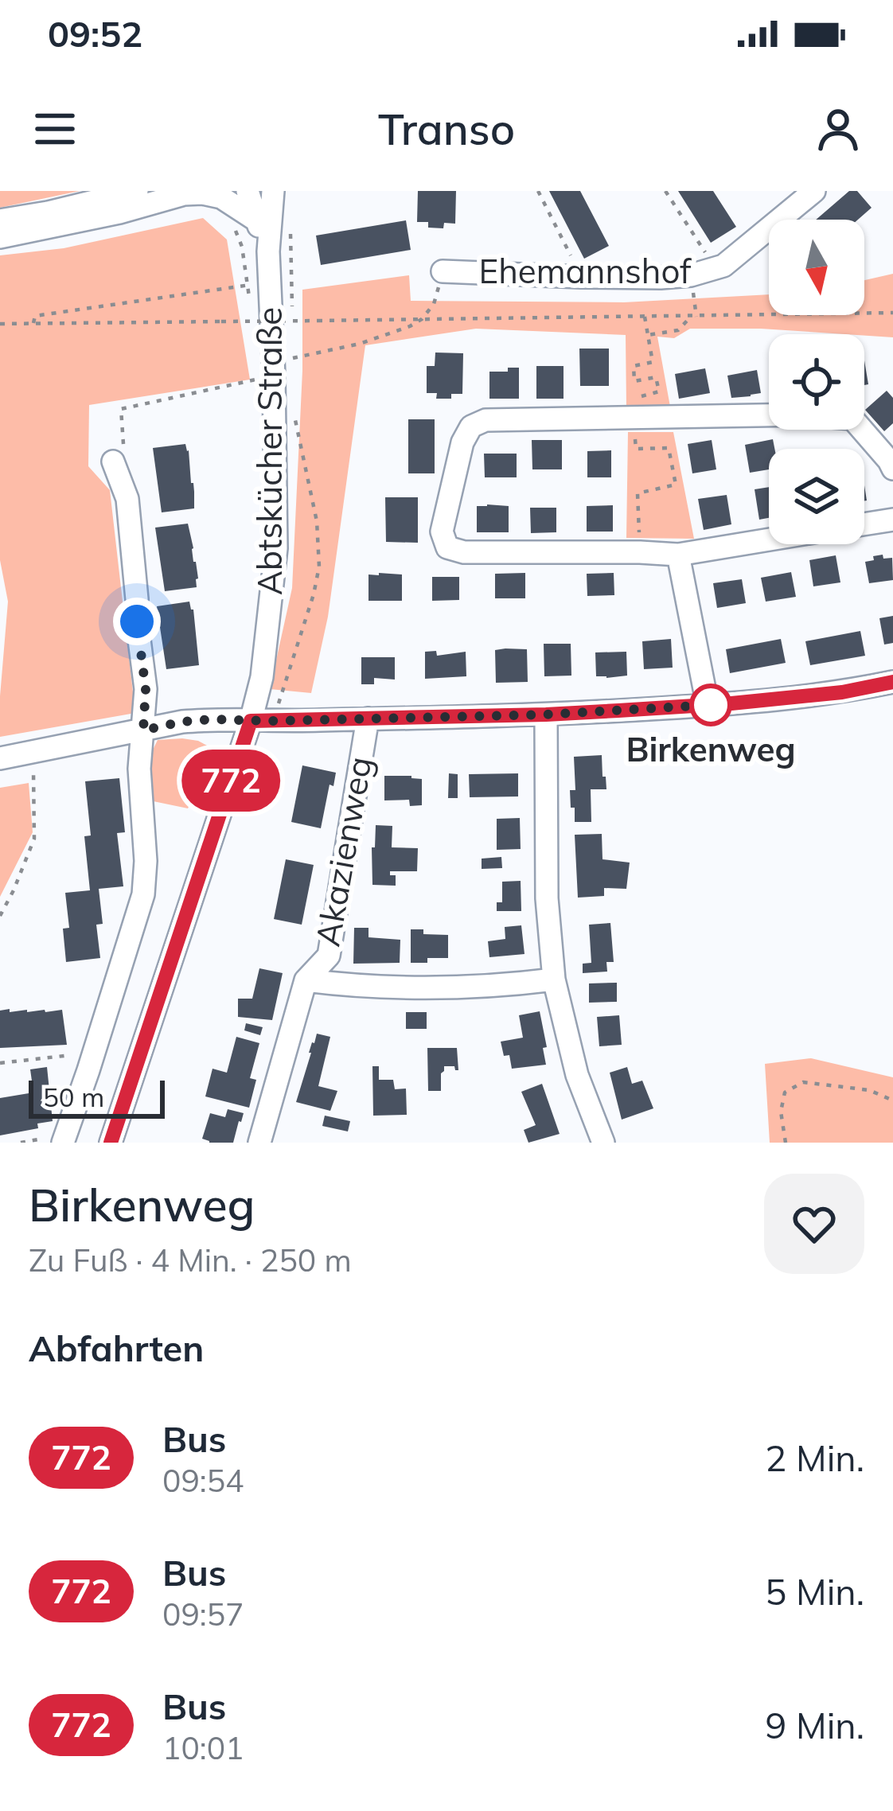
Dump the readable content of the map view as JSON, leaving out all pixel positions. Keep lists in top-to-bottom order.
{
  "streets": {
    "street": ["Ehemannshof", "Abtskücher Straße", "Akazienweg"]
  },
  "places": ["Birkenweg"],
  "lines": ["bus line 772"],
  "scale_bar": "50 m",
  "north": "bottom",
  "page": {
    "status": "09:52",
    "header": "Transo",
    "on_map": "772",
    "scale": "50 m",
    "heading": [
      ["Birkenweg", "Zu Fuß · 4 Min. · 250 m"],
      "Abfahrten"
    ],
    "list": [
      {
        "mark": "772",
        "name": "Bus",
        "note": "09:54",
        "value": "2 Min."
      },
      {
        "mark": "772",
        "name": "Bus",
        "note": "09:57",
        "value": "5 Min."
      },
      {
        "mark": "772",
        "name": "Bus",
        "note": "10:01",
        "value": "9 Min."
      }
    ]
  }
}
